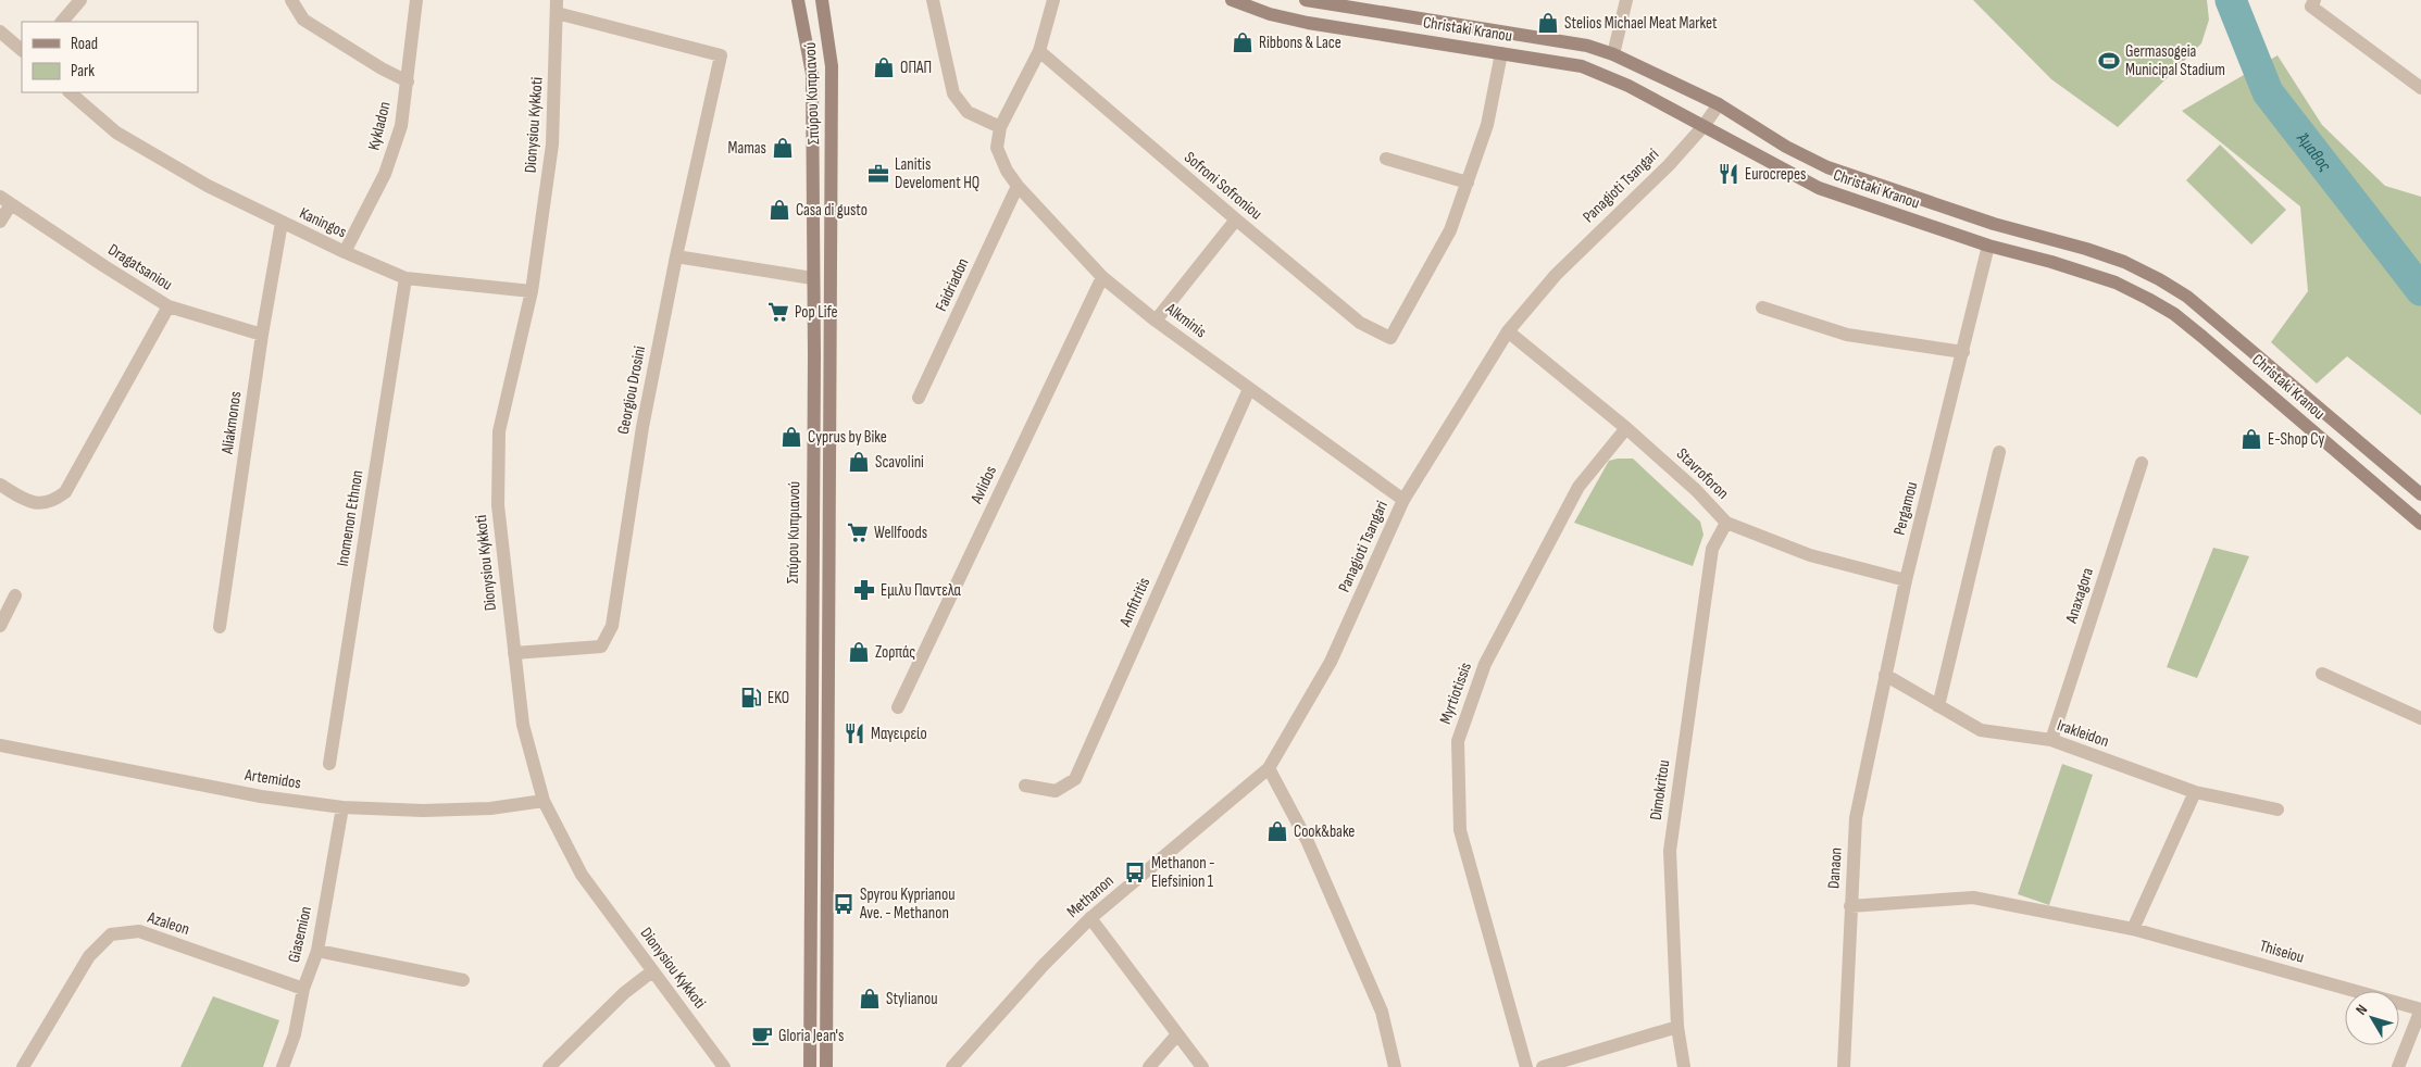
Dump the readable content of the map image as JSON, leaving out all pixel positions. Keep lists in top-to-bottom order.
{
  "streets": {
    "main road": ["Christaki Kranou", "Σπύρου Κυπριανού"],
    "street": [
      "Dionysiou Kykkoti",
      "Kykladon",
      "Sofroni Sofroniou",
      "Panagioti Tsangari",
      "Kaningos",
      "Dragatsaniou",
      "Faidriadon",
      "Alkminis",
      "Georgiou Drosini",
      "Aliakmonos",
      "Stavroforon",
      "Avlidos",
      "Pergamou",
      "Inomenon Ethnon",
      "Anaxagora",
      "Amfitritis",
      "Myrtiotissis",
      "Irakleidon",
      "Artemidos",
      "Dimokritou",
      "Danaon",
      "Methanon",
      "Azaleon",
      "Giasemion",
      "Thiseiou"
    ]
  },
  "crossings": [
    ["Christaki Kranou", "Panagioti Tsangari"],
    ["Christaki Kranou", "Pergamou"],
    ["Dionysiou Kykkoti", "Kaningos"],
    ["Dionysiou Kykkoti", "Georgiou Drosini"],
    ["Dionysiou Kykkoti", "Artemidos"],
    ["Kykladon", "Kaningos"],
    ["Panagioti Tsangari", "Alkminis"],
    ["Panagioti Tsangari", "Stavroforon"],
    ["Panagioti Tsangari", "Methanon"],
    ["Kaningos", "Aliakmonos"],
    ["Kaningos", "Inomenon Ethnon"],
    ["Dragatsaniou", "Aliakmonos"],
    ["Faidriadon", "Alkminis"],
    ["Alkminis", "Avlidos"],
    ["Alkminis", "Amfitritis"],
    ["Stavroforon", "Pergamou"],
    ["Stavroforon", "Myrtiotissis"],
    ["Stavroforon", "Dimokritou"],
    ["Pergamou", "Irakleidon"],
    ["Pergamou", "Danaon"],
    ["Anaxagora", "Irakleidon"],
    ["Irakleidon", "Danaon"],
    ["Artemidos", "Giasemion"],
    ["Danaon", "Thiseiou"],
    ["Azaleon", "Giasemion"]
  ],
  "water": ["Άμαθος"],
  "places": {
    "shop": [
      "Stelios Michael Meat Market",
      "Ribbons & Lace",
      "ΟΠΑΠ",
      "Mamas",
      "Casa di gusto",
      "Cyprus by Bike",
      "E-Shop Cy",
      "Scavolini",
      "Ζορπάς",
      "Cook&bake",
      "Stylianou"
    ],
    "sports": ["Germasogeia Municipal Stadium"],
    "office": ["Lanitis Develoment HQ"],
    "restaurant": ["Eurocrepes", "Μαγειρείο"],
    "supermarket": ["Pop Life", "Wellfoods"],
    "pharmacy": ["Εμιλυ Παντελα"],
    "fuel station": ["EKO"],
    "bus stop": ["Methanon - Elefsinion 1", "Spyrou Kyprianou Ave. - Methanon"],
    "cafe": ["Gloria Jean's"]
  },
  "legend": ["Road", "Park"],
  "north": "top left"
}
